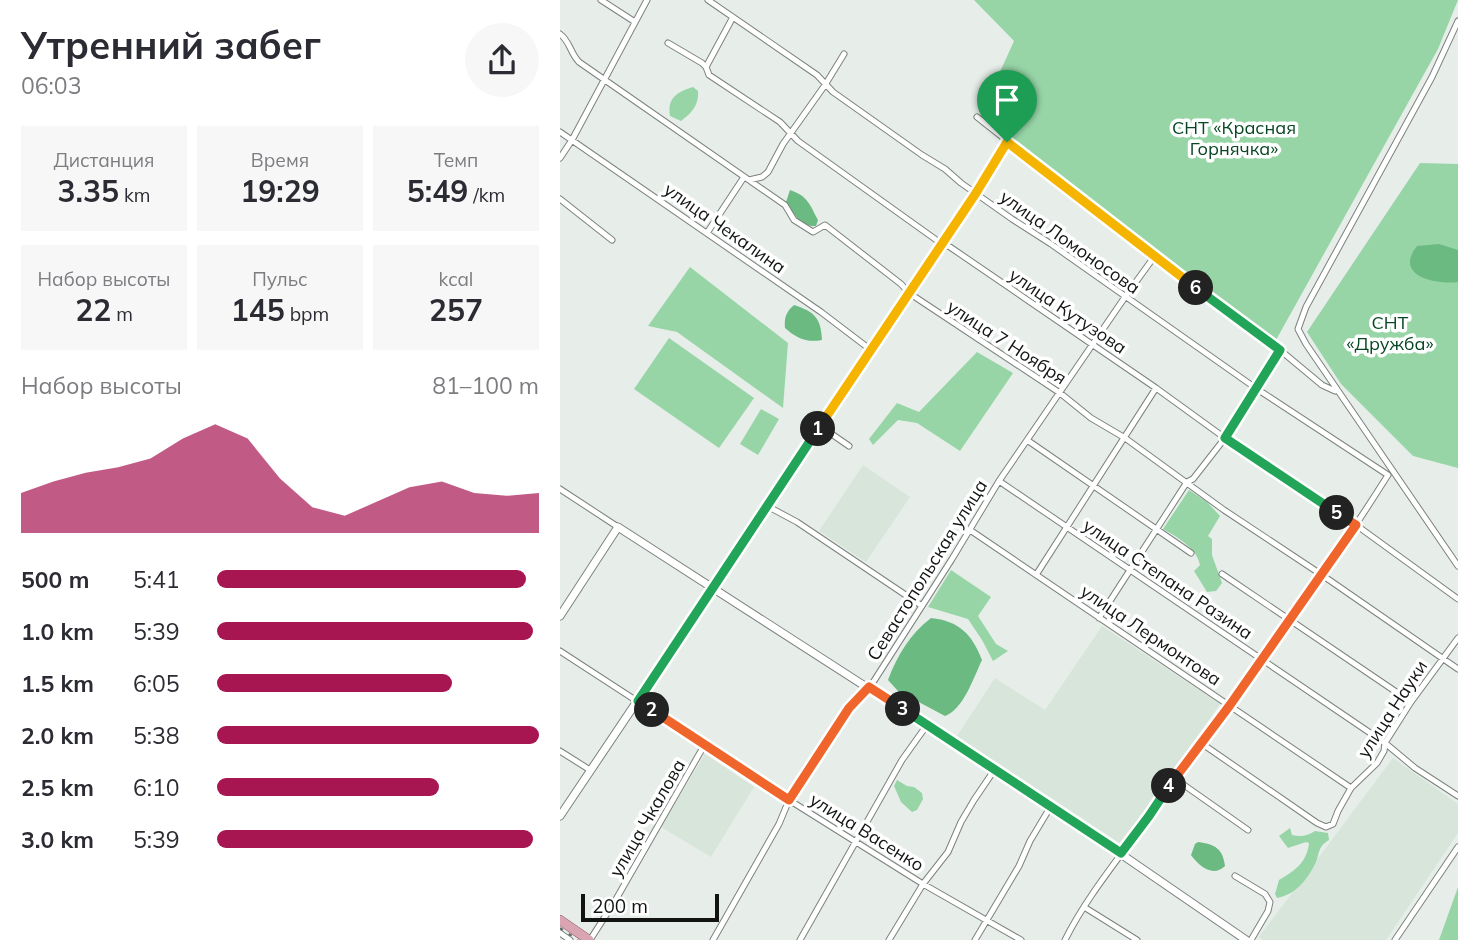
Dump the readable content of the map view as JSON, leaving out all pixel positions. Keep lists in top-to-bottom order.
{
  "streets": {
    "street": [
      "улица Чекалина",
      "улица Ломоносова",
      "улица Кутузова",
      "улица 7 Ноября",
      "Севастопольская улица",
      "улица Степана Разина",
      "улица Лермонтова",
      "улица Науки",
      "улица Чкалова",
      "улица Васенко"
    ]
  },
  "crossings": [
    ["улица Ломоносова", "Севастопольская улица"],
    ["улица Кутузова", "Севастопольская улица"],
    ["улица 7 Ноября", "Севастопольская улица"],
    ["улица 7 Ноября", "улица Науки"],
    ["Севастопольская улица", "улица Степана Разина"],
    ["Севастопольская улица", "улица Лермонтова"],
    ["Севастопольская улица", "улица Васенко"],
    ["улица Степана Разина", "улица Науки"],
    ["улица Лермонтова", "улица Науки"],
    ["улица Чкалова", "улица Васенко"]
  ],
  "parks": ["СНТ «Красная Горнячка»", "СНТ «Дружба»"],
  "scale_bar": "200 m",
  "page": {
    "heading": ["Утренний забег", "06:03"],
    "stats": [
      ["Дистанция", "3.35 km"],
      ["Время", "19:29"],
      ["Темп", "5:49 /km"],
      ["Набор высоты", "22 m"],
      ["Пульс", "145 bpm"],
      ["kcal", "257"]
    ],
    "pins": [
      "6",
      "1",
      "5",
      "3",
      "2",
      "4"
    ],
    "chart": ["Набор высоты", "81–100 m"],
    "list": [
      {
        "name": "500 m",
        "note": "5:41"
      },
      {
        "name": "1.0 km",
        "note": "5:39"
      },
      {
        "name": "1.5 km",
        "note": "6:05"
      },
      {
        "name": "2.0 km",
        "note": "5:38"
      },
      {
        "name": "2.5 km",
        "note": "6:10"
      },
      {
        "name": "3.0 km",
        "note": "5:39"
      }
    ],
    "scale": "200 m"
  }
}
